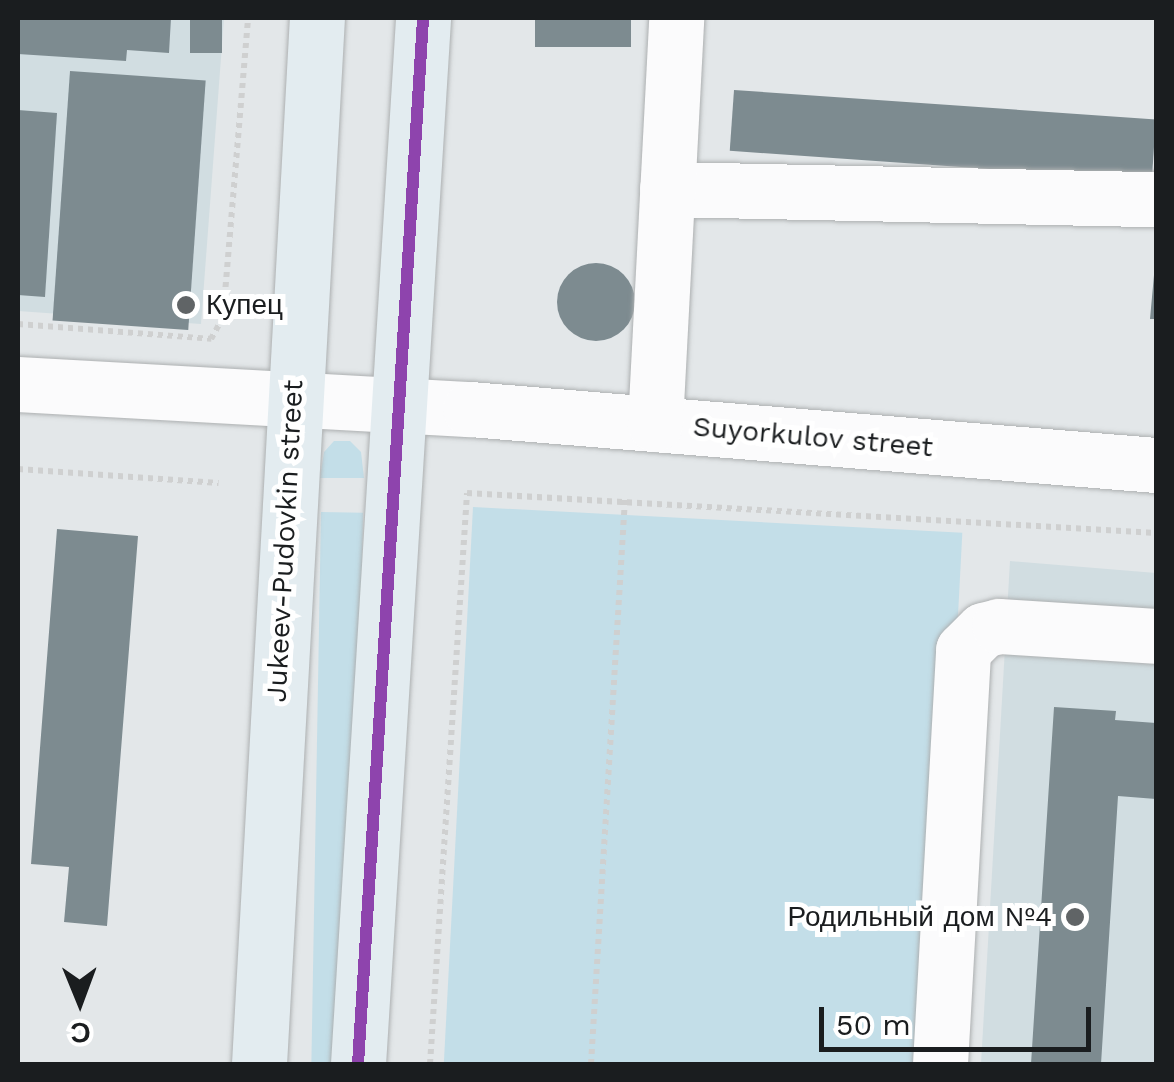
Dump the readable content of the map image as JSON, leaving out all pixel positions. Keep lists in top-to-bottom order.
{
  "streets": {
    "main road": ["Jukeev-Pudovkin street"],
    "street": ["Suyorkulov street"]
  },
  "crossings": [
    ["Suyorkulov street", "Jukeev-Pudovkin street"]
  ],
  "places": ["Купец", "Родильный дом №4"],
  "scale_bar": "50 m",
  "north": "bottom"
}
